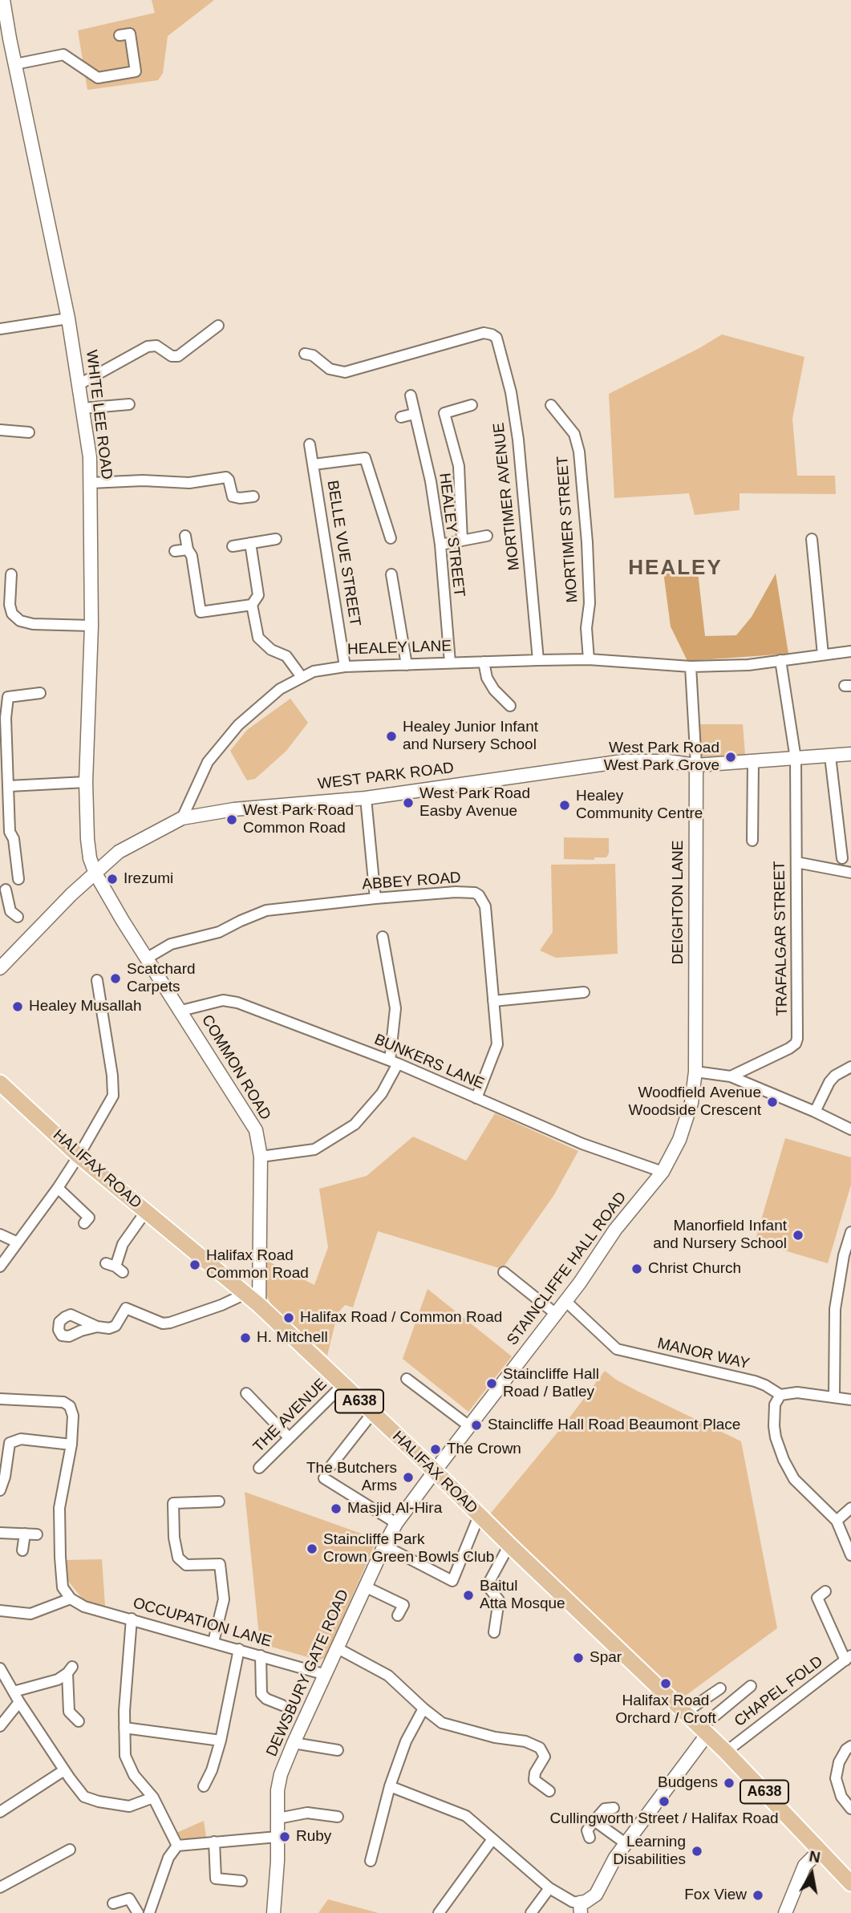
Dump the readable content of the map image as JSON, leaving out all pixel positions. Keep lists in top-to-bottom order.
{
  "streets": {
    "main road": ["HALIFAX ROAD", "A638"],
    "street": [
      "WHITE LEE ROAD",
      "MORTIMER AVENUE",
      "MORTIMER STREET",
      "HEALEY STREET",
      "BELLE VUE STREET",
      "HEALEY LANE",
      "WEST PARK ROAD",
      "ABBEY ROAD",
      "DEIGHTON LANE",
      "TRAFALGAR STREET",
      "BUNKERS LANE",
      "COMMON ROAD",
      "STAINCLIFFE HALL ROAD",
      "MANOR WAY",
      "THE AVENUE",
      "OCCUPATION LANE",
      "DEWSBURY GATE ROAD",
      "CHAPEL FOLD"
    ]
  },
  "crossings": [
    ["WHITE LEE ROAD", "WEST PARK ROAD"],
    ["WHITE LEE ROAD", "COMMON ROAD"],
    ["MORTIMER AVENUE", "HEALEY LANE"],
    ["MORTIMER STREET", "HEALEY LANE"],
    ["HEALEY STREET", "HEALEY LANE"],
    ["BELLE VUE STREET", "HEALEY LANE"],
    ["HEALEY LANE", "WEST PARK ROAD"],
    ["HEALEY LANE", "DEIGHTON LANE"],
    ["HEALEY LANE", "TRAFALGAR STREET"],
    ["WEST PARK ROAD", "DEIGHTON LANE"],
    ["WEST PARK ROAD", "COMMON ROAD"],
    ["ABBEY ROAD", "BUNKERS LANE"],
    ["ABBEY ROAD", "COMMON ROAD"],
    ["DEIGHTON LANE", "STAINCLIFFE HALL ROAD"],
    ["BUNKERS LANE", "COMMON ROAD"],
    ["BUNKERS LANE", "STAINCLIFFE HALL ROAD"],
    ["COMMON ROAD", "HALIFAX ROAD"],
    ["HALIFAX ROAD", "STAINCLIFFE HALL ROAD"],
    ["HALIFAX ROAD", "THE AVENUE"],
    ["HALIFAX ROAD", "DEWSBURY GATE ROAD"],
    ["HALIFAX ROAD", "CHAPEL FOLD"],
    ["STAINCLIFFE HALL ROAD", "MANOR WAY"],
    ["STAINCLIFFE HALL ROAD", "DEWSBURY GATE ROAD"],
    ["OCCUPATION LANE", "DEWSBURY GATE ROAD"]
  ],
  "districts": ["HEALEY"],
  "places": [
    "Healey Junior Infant and Nursery School",
    "West Park Road West Park Grove",
    "West Park Road Easby Avenue",
    "Healey Community Centre",
    "West Park Road Common Road",
    "Irezumi",
    "Scatchard Carpets",
    "Healey Musallah",
    "Woodfield Avenue Woodside Crescent",
    "Manorfield Infant and Nursery School",
    "Halifax Road Common Road",
    "Christ Church",
    "Halifax Road / Common Road",
    "H. Mitchell",
    "Staincliffe Hall Road / Batley",
    "Staincliffe Hall Road Beaumont Place",
    "The Crown",
    "The Butchers Arms",
    "Masjid Al-Hira",
    "Staincliffe Park Crown Green Bowls Club",
    "Baitul Atta Mosque",
    "Spar",
    "Halifax Road Orchard / Croft",
    "Budgens",
    "Cullingworth Street / Halifax Road",
    "Ruby",
    "Learning Disabilities",
    "Fox View"
  ],
  "north": "top"
}
